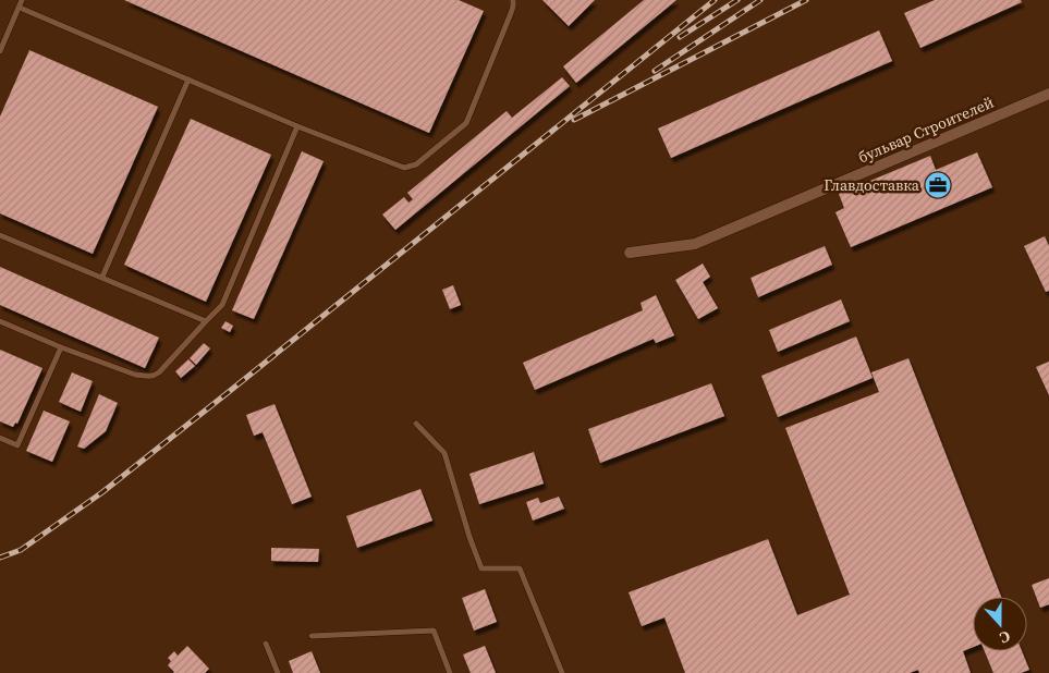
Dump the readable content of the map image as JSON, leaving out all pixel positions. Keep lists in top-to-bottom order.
{
  "streets": {
    "street": ["бульвар Строителей"]
  },
  "places": {
    "office": ["Главдоставка"]
  },
  "north": "bottom"
}
